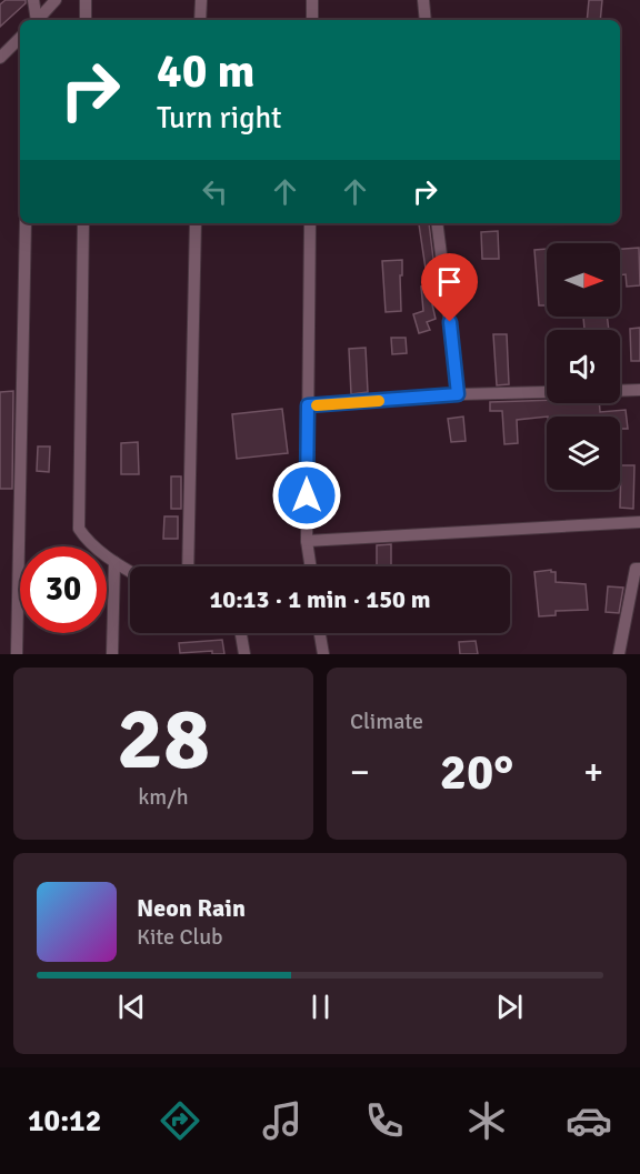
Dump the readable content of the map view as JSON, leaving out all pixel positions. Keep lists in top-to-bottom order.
{
  "north": "right",
  "page": {
    "turn": ["40 m", "Turn right"],
    "limit": "30",
    "trip": "10:13 · 1 min · 150 m",
    "tile": [
      ["28", "km/h"],
      "Climate"
    ],
    "heat": ["−", "20°", "+"],
    "song": ["Neon Rain", "Kite Club"],
    "tabs": "10:12"
  }
}
